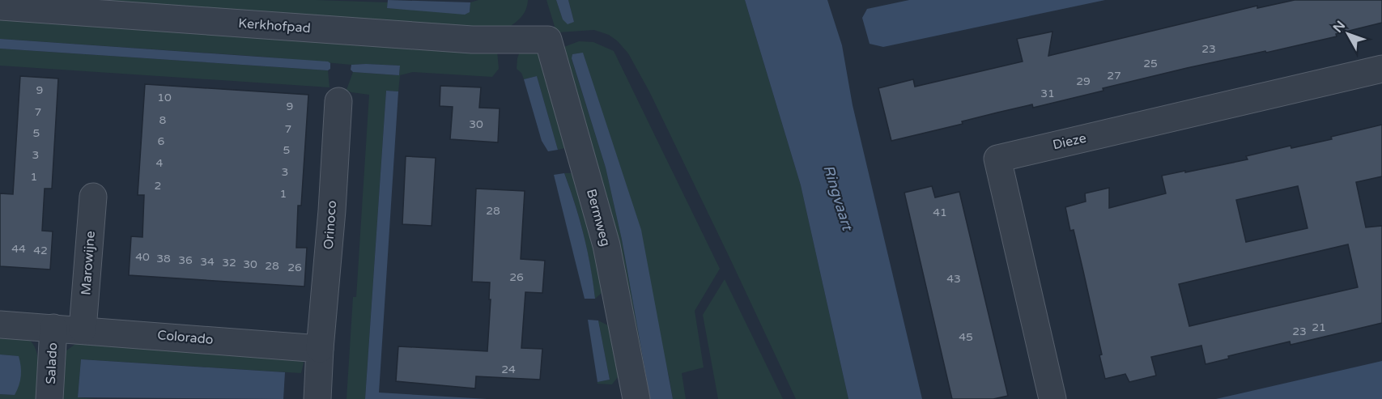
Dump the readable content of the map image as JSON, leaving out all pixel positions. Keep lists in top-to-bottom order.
{
  "streets": {
    "street": [
      "Kerkhofpad",
      "Dieze",
      "Bermweg",
      "Orinoco",
      "Marowijne",
      "Colorado",
      "Salado"
    ]
  },
  "crossings": [
    ["Kerkhofpad", "Bermweg"],
    ["Orinoco", "Colorado"],
    ["Marowijne", "Colorado"],
    ["Colorado", "Salado"]
  ],
  "water": ["Ringvaart"],
  "house_numbers": [
    "23",
    "25",
    "27",
    "29",
    "9",
    "31",
    "10",
    "9",
    "7",
    "8",
    "30",
    "7",
    "5",
    "6",
    "5",
    "3",
    "4",
    "3",
    "1",
    "2",
    "1",
    "28",
    "41",
    "44",
    "42",
    "40",
    "38",
    "36",
    "34",
    "32",
    "30",
    "28",
    "26",
    "26",
    "43",
    "21",
    "23",
    "45",
    "24"
  ],
  "north": "top left"
}
